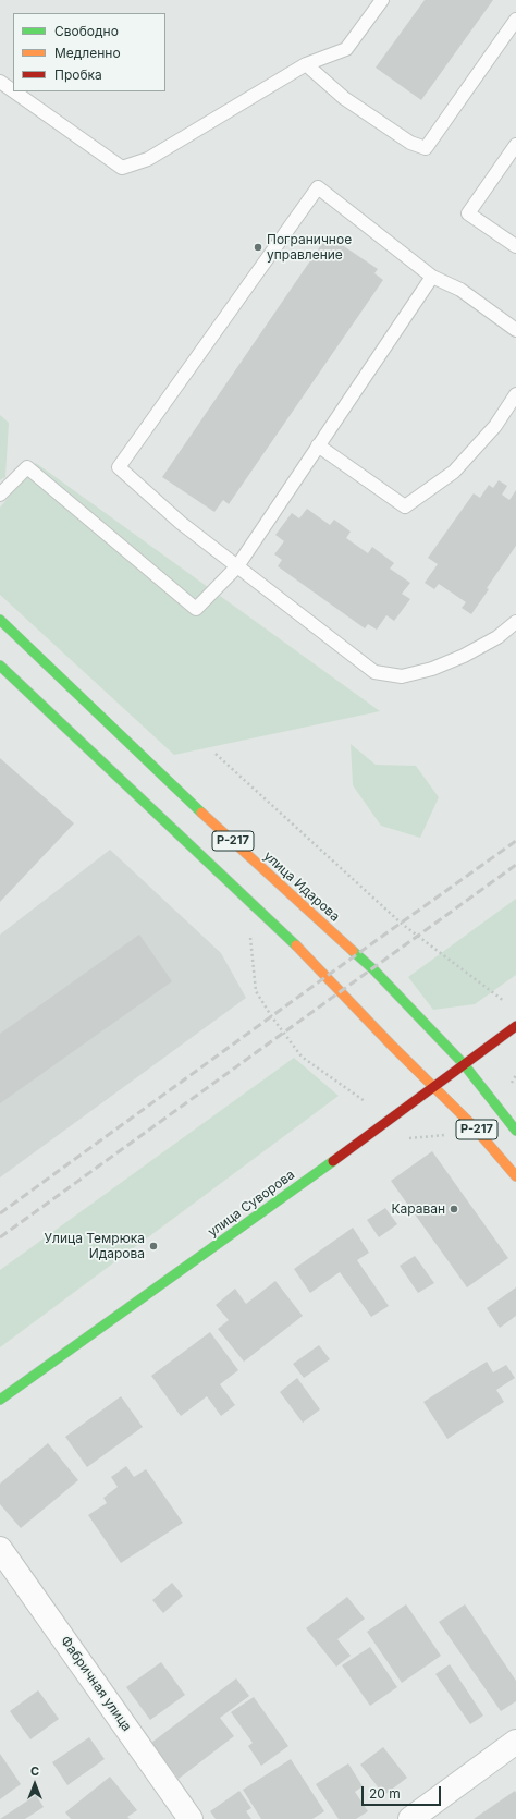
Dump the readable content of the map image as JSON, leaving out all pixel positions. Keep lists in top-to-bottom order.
{
  "streets": {
    "main road": ["Р-217", "улица Идарова", "улица Суворова"],
    "street": ["Фабричная улица"]
  },
  "crossings": [
    ["Р-217", "улица Суворова"],
    ["улица Идарова", "улица Суворова"]
  ],
  "places": ["Пограничное управление", "Караван", "Улица Темрюка Идарова"],
  "legend": ["Свободно", "Медленно", "Пробка"],
  "scale_bar": "20 m",
  "north": "top"
}
